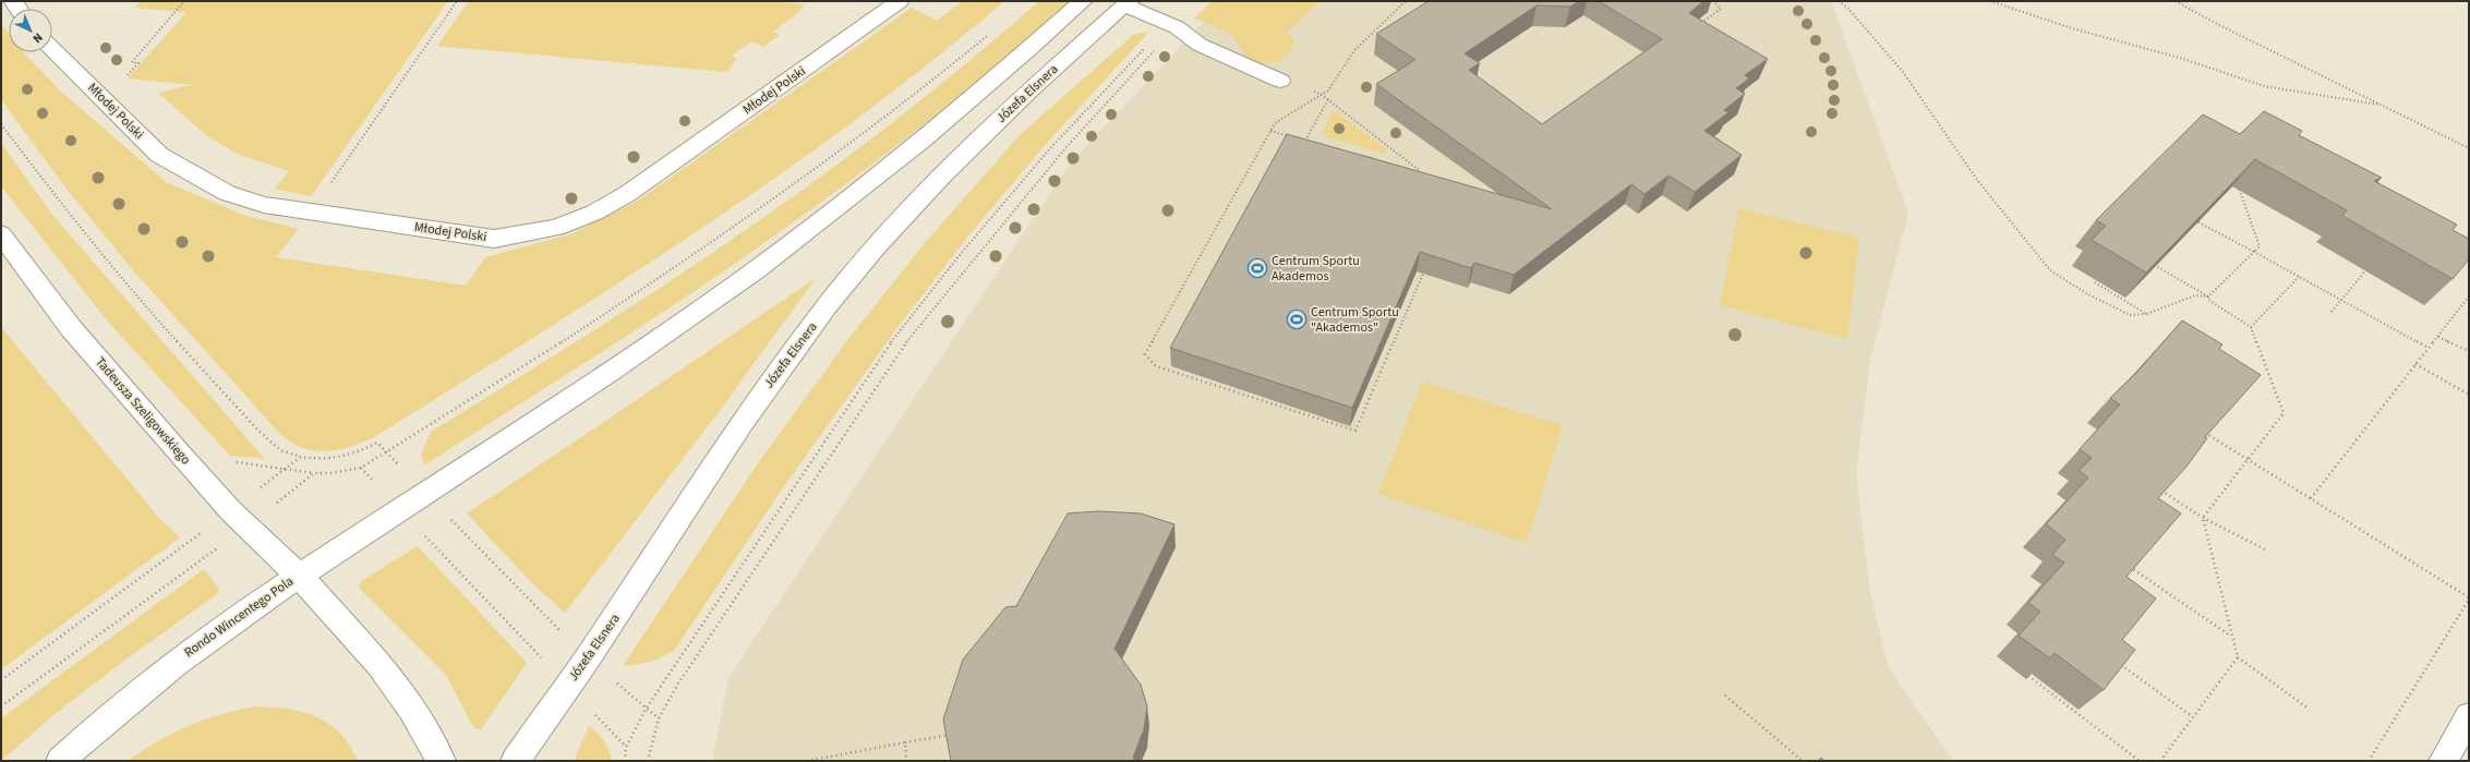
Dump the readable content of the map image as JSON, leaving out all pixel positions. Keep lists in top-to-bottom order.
{
  "streets": {
    "street": [
      "Młodej Polski",
      "Józefa Elsnera",
      "Tadeusza Szeligowskiego",
      "Rondo Wincentego Pola"
    ]
  },
  "crossings": [
    ["Tadeusza Szeligowskiego", "Rondo Wincentego Pola"]
  ],
  "places": {
    "sports": ["Centrum Sportu Akademos", "Centrum Sportu \"Akademos\""]
  },
  "north": "bottom right"
}
